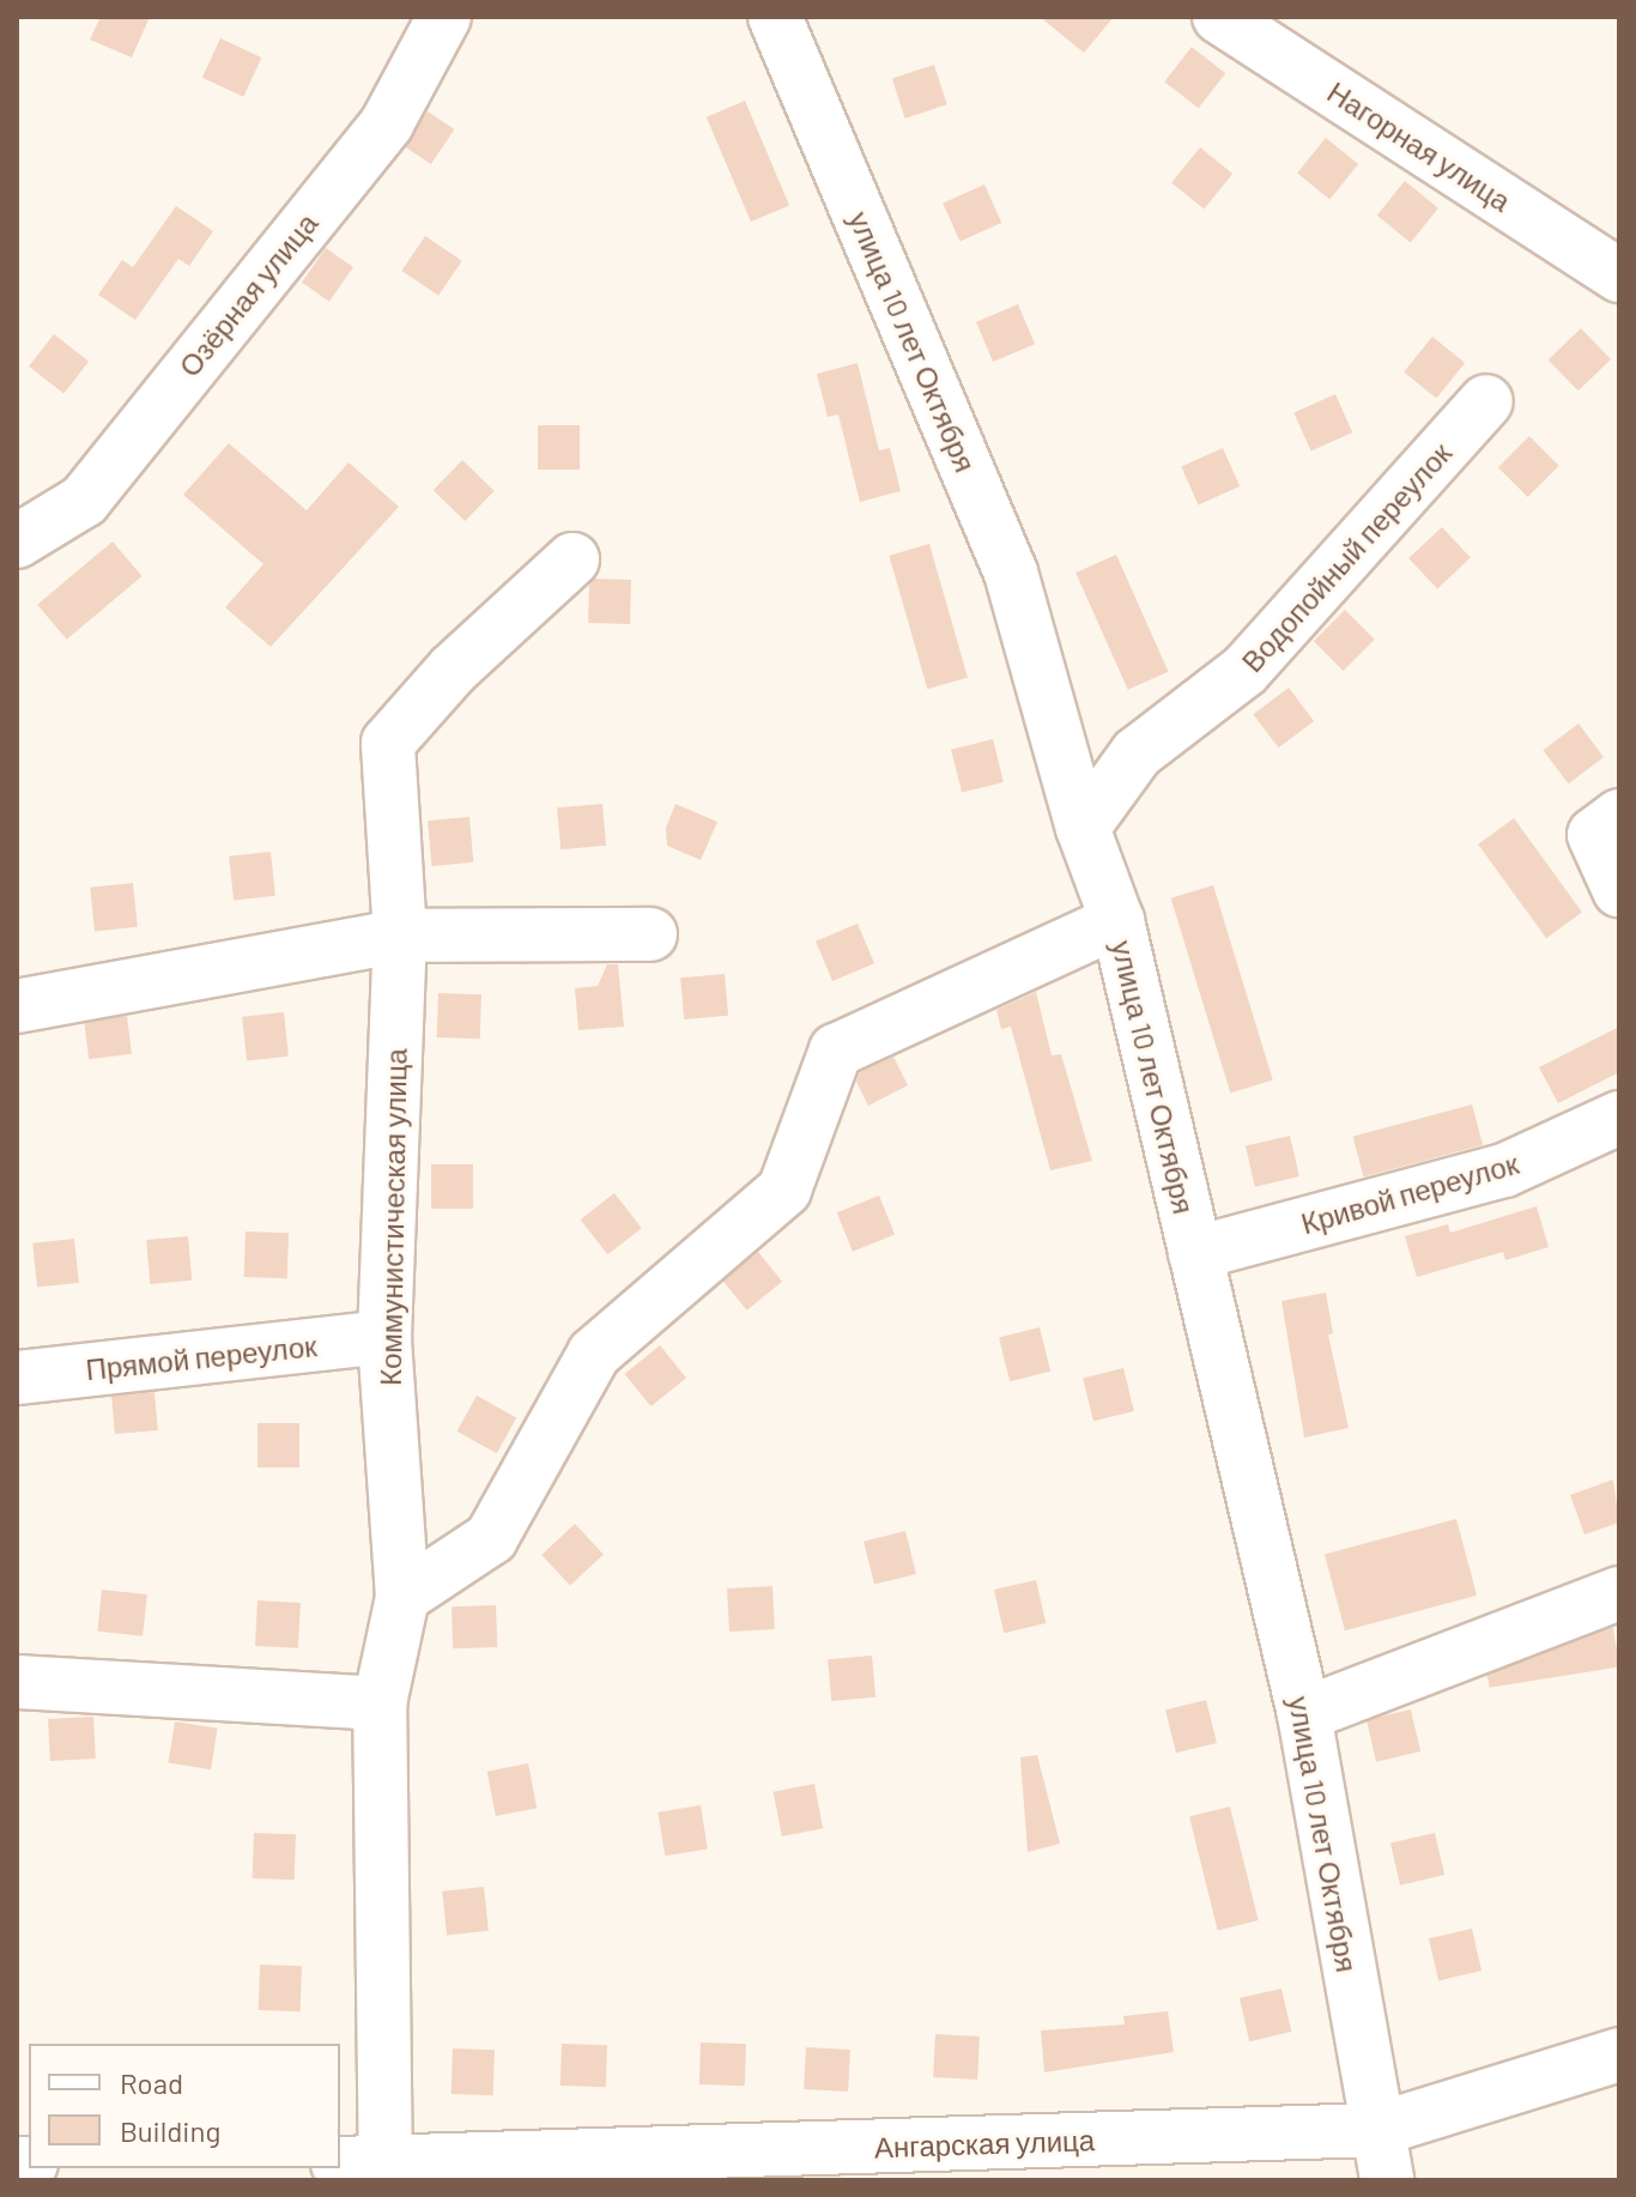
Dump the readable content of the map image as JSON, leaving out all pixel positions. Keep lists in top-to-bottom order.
{
  "streets": {
    "street": [
      "Нагорная улица",
      "Озёрная улица",
      "улица 10 лет Октября",
      "Водопойный переулок",
      "Кривой переулок",
      "Коммунистическая улица",
      "Прямой переулок",
      "Ангарская улица"
    ]
  },
  "crossings": [
    ["улица 10 лет Октября", "Водопойный переулок"],
    ["улица 10 лет Октября", "Кривой переулок"],
    ["улица 10 лет Октября", "Ангарская улица"],
    ["Коммунистическая улица", "Прямой переулок"],
    ["Коммунистическая улица", "Ангарская улица"]
  ],
  "legend": ["Road", "Building"]
}
